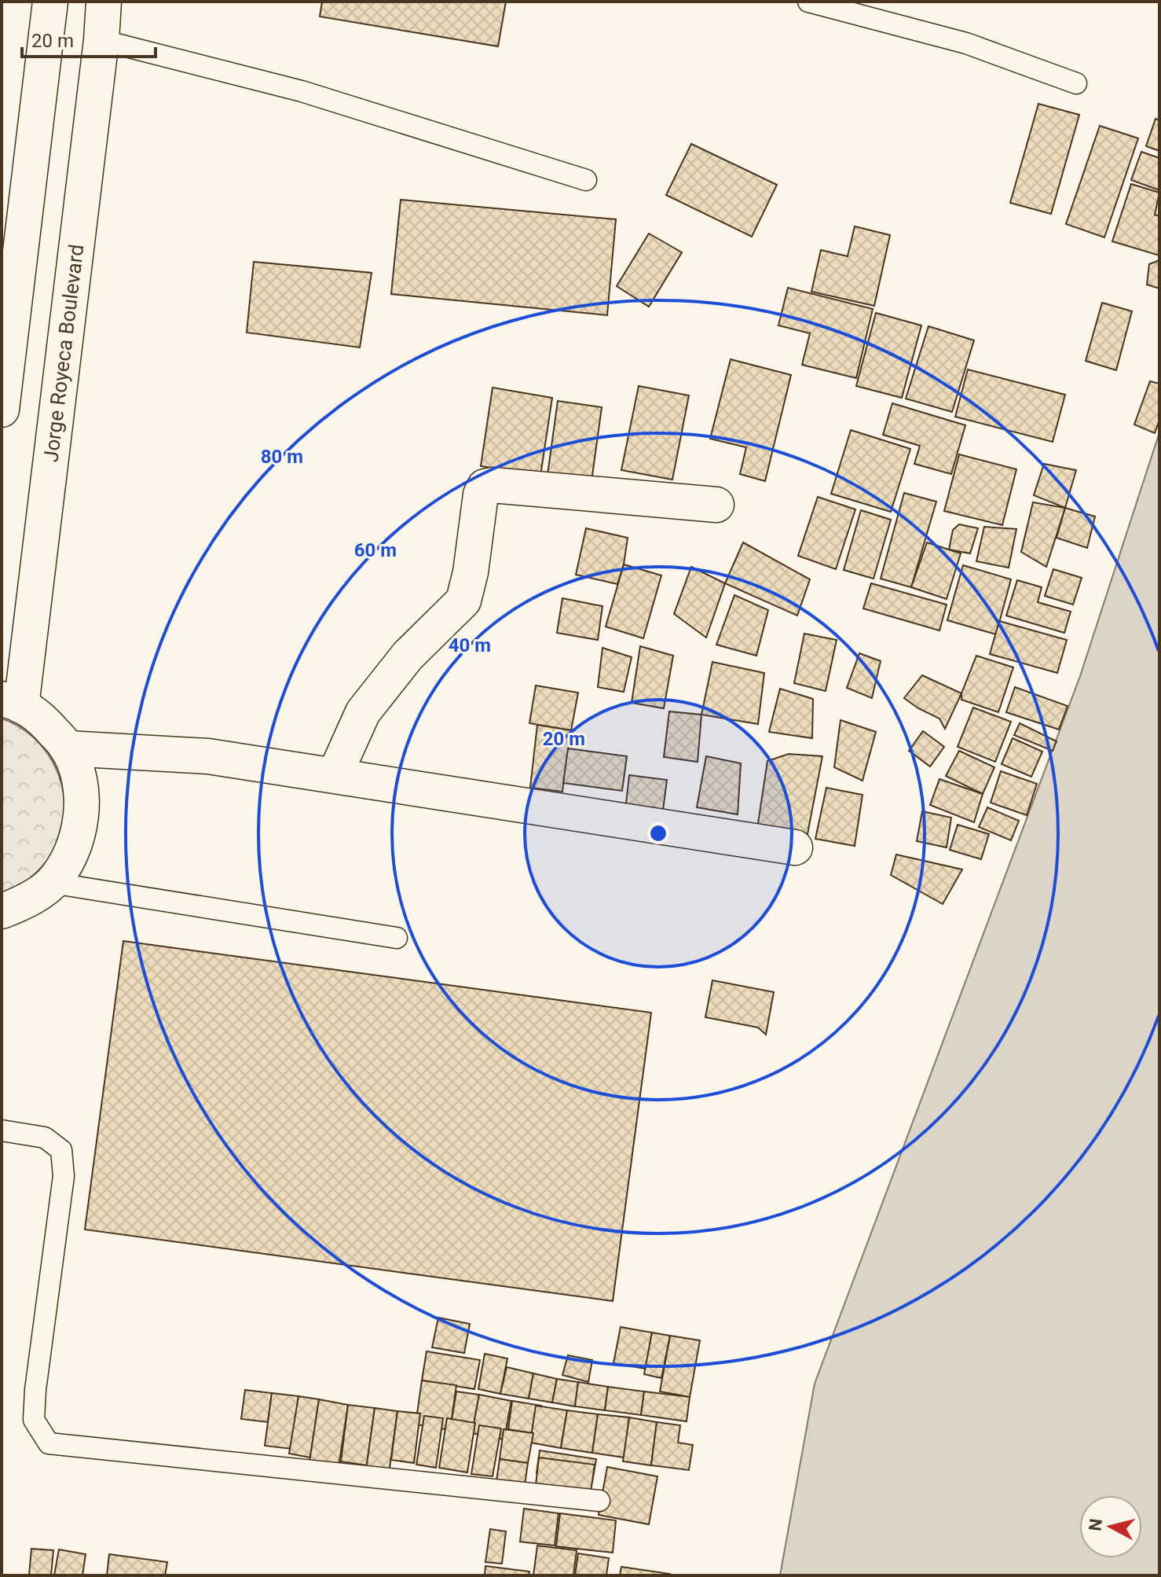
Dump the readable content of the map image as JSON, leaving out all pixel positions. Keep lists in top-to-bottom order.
{
  "streets": {
    "street": ["Jorge Royeca Boulevard"]
  },
  "scale_bar": "20 m",
  "north": "left",
  "rings": [
    "80 m",
    "60 m",
    "40 m",
    "20 m"
  ]
}
